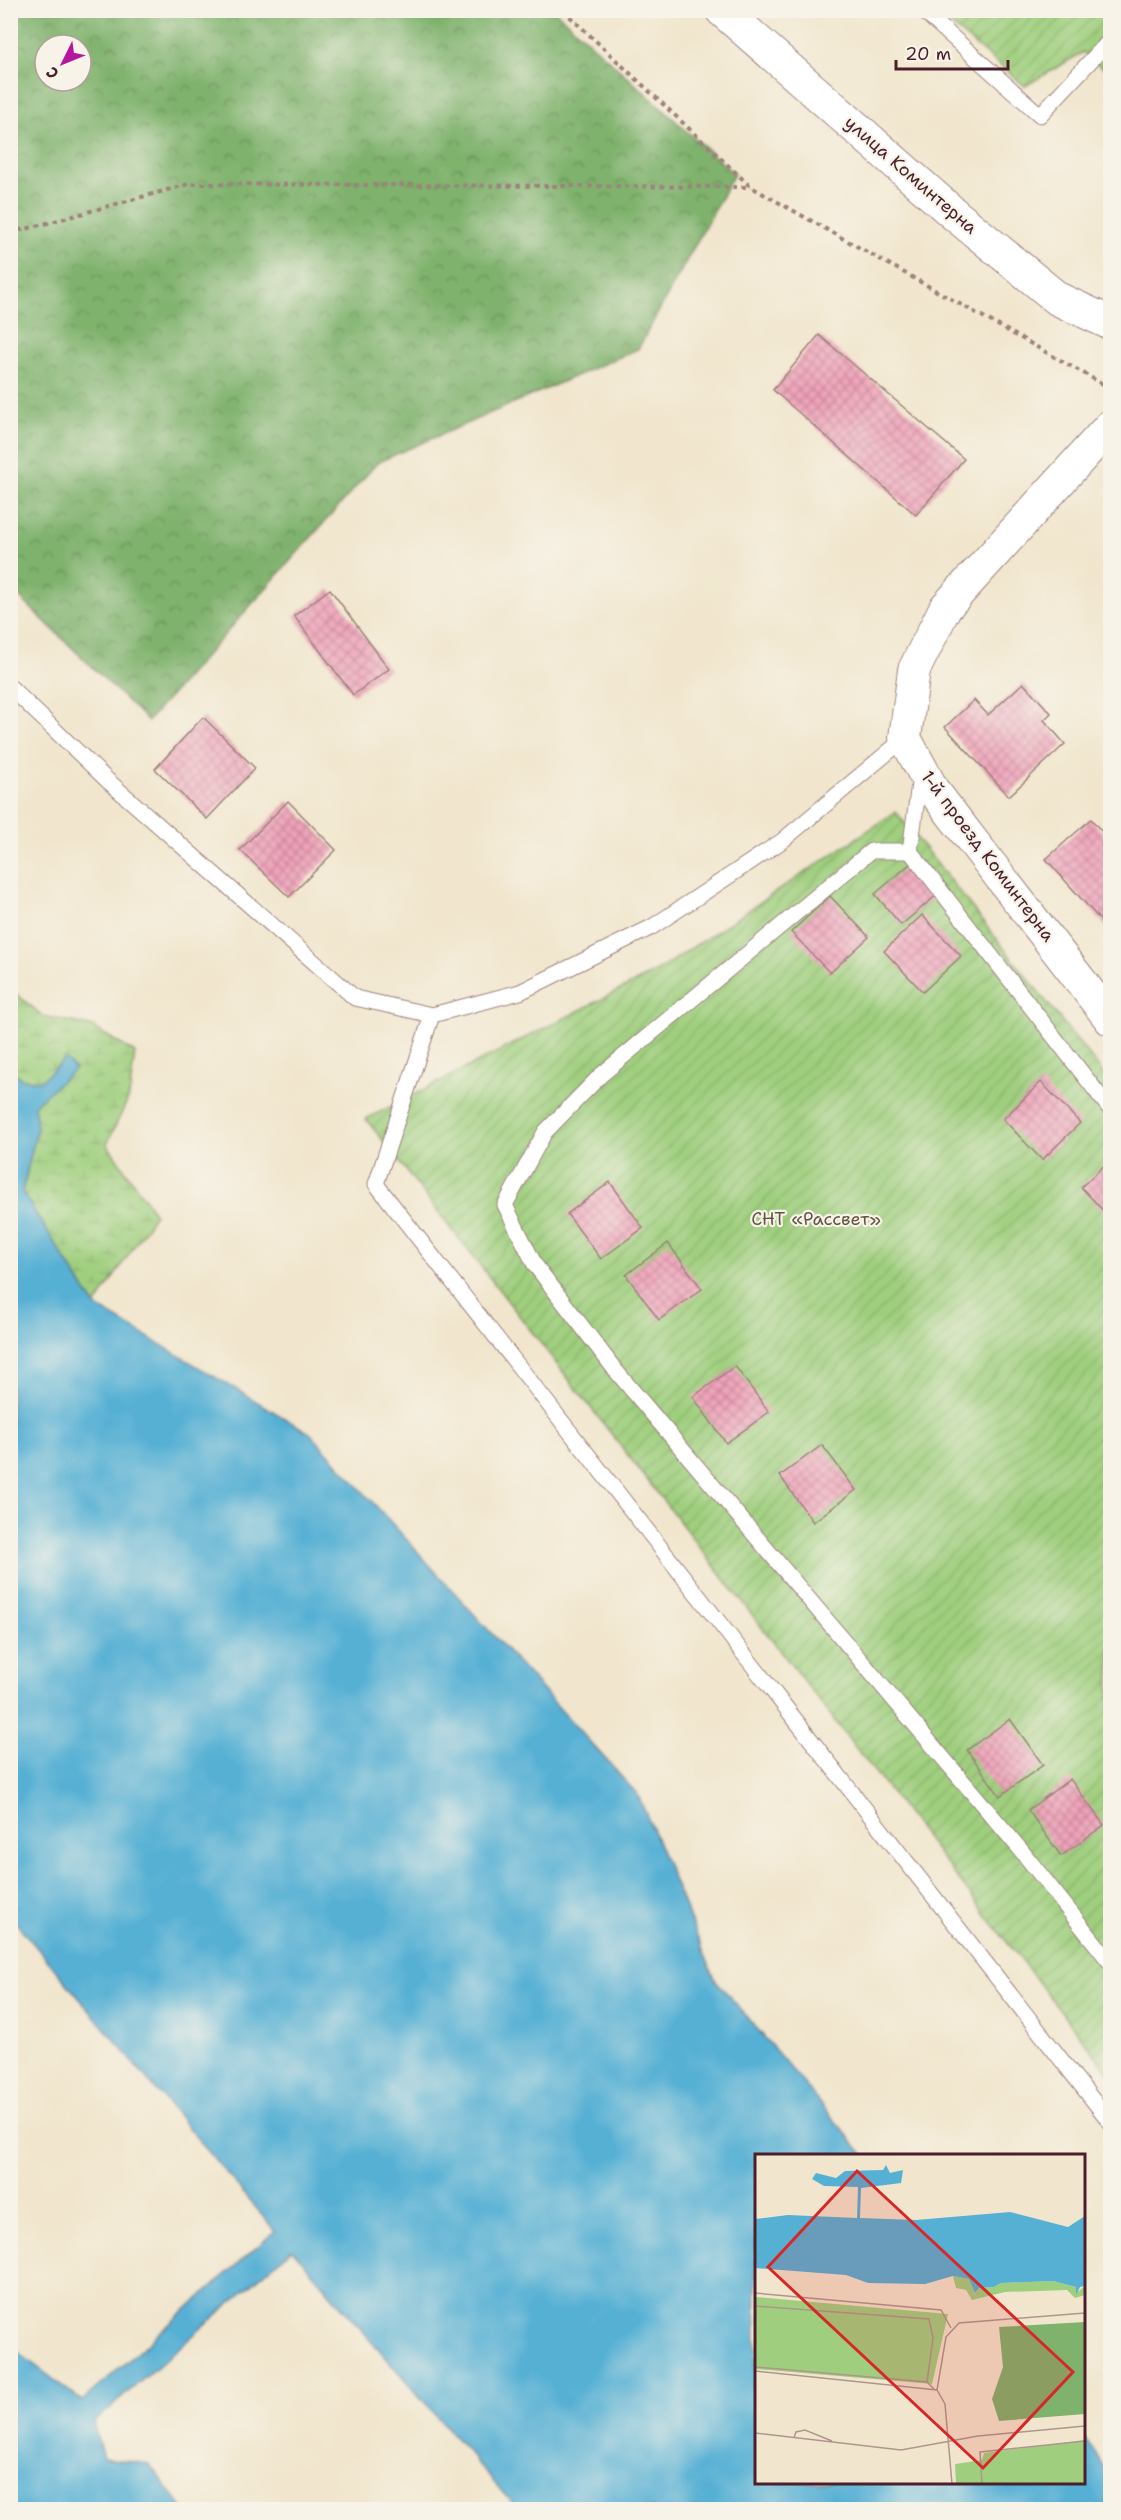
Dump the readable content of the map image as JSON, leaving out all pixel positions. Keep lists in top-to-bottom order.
{
  "streets": {
    "street": ["улица Коминтерна", "1-й проезд Коминтерна"]
  },
  "parks": ["СНТ «Рассвет»"],
  "scale_bar": "20 m",
  "north": "bottom left"
}
